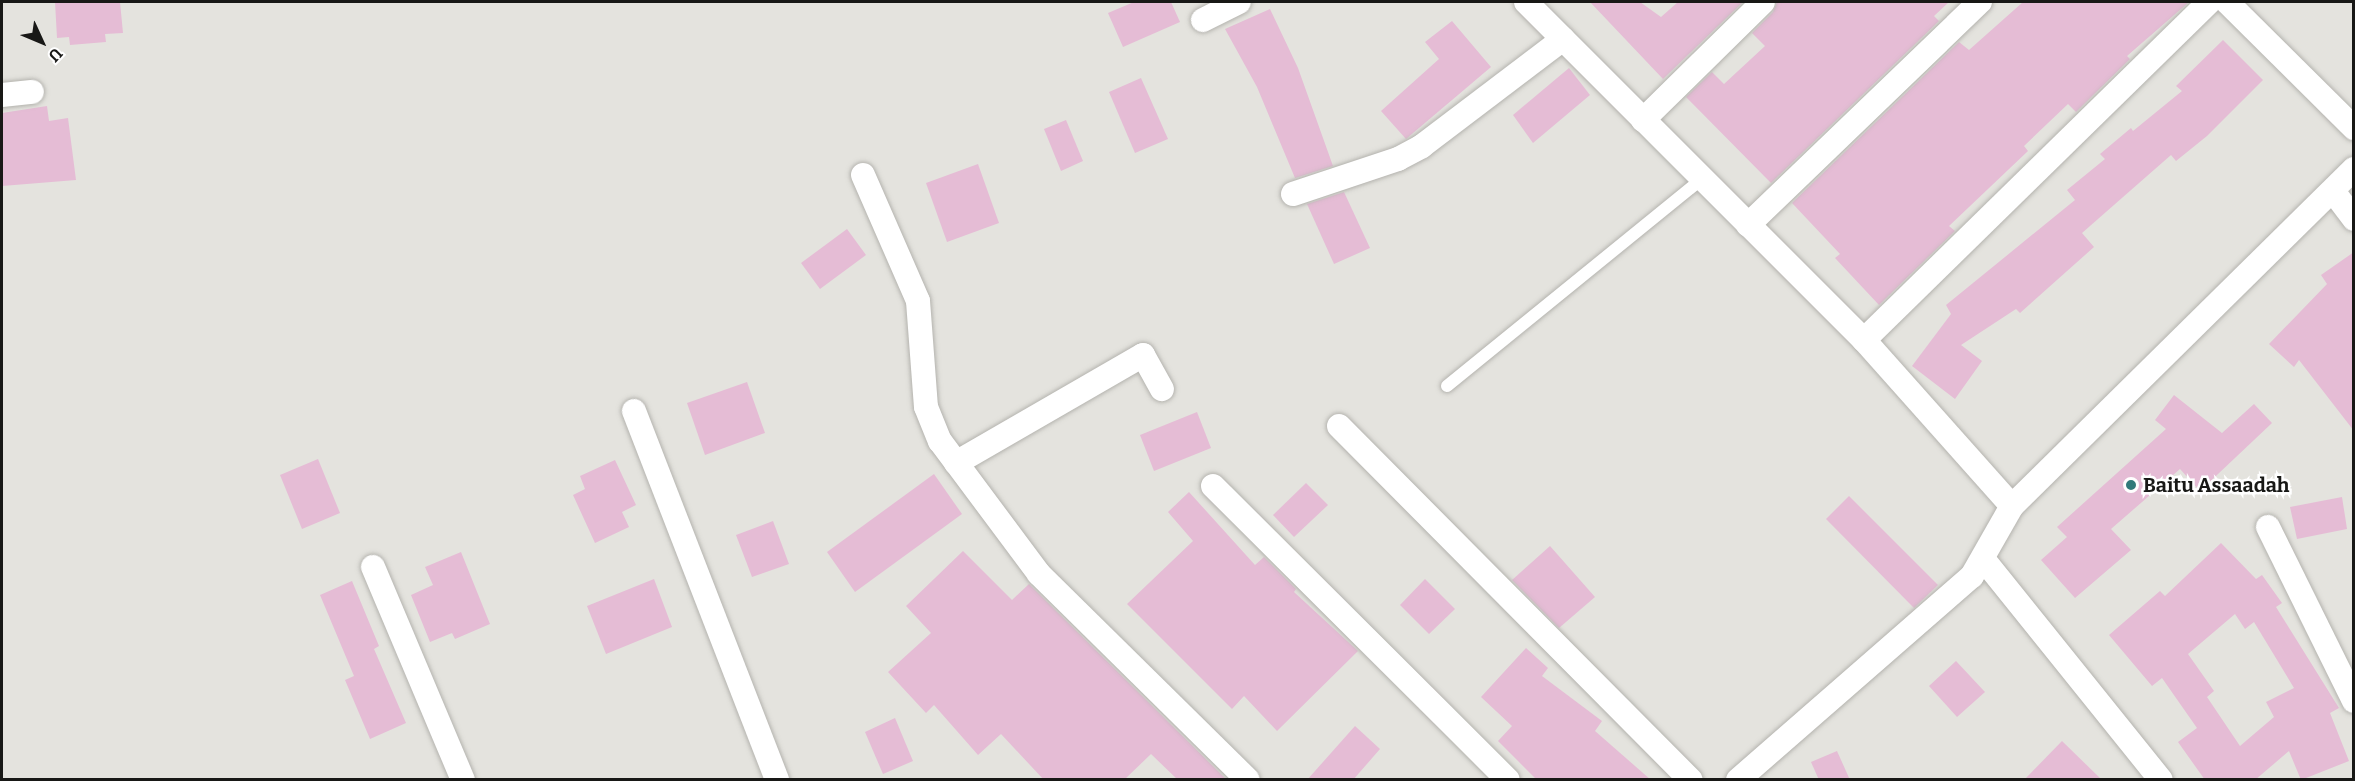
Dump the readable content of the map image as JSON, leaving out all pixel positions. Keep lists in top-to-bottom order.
{
  "places": ["Baitu Assaadah"],
  "north": "bottom right"
}
